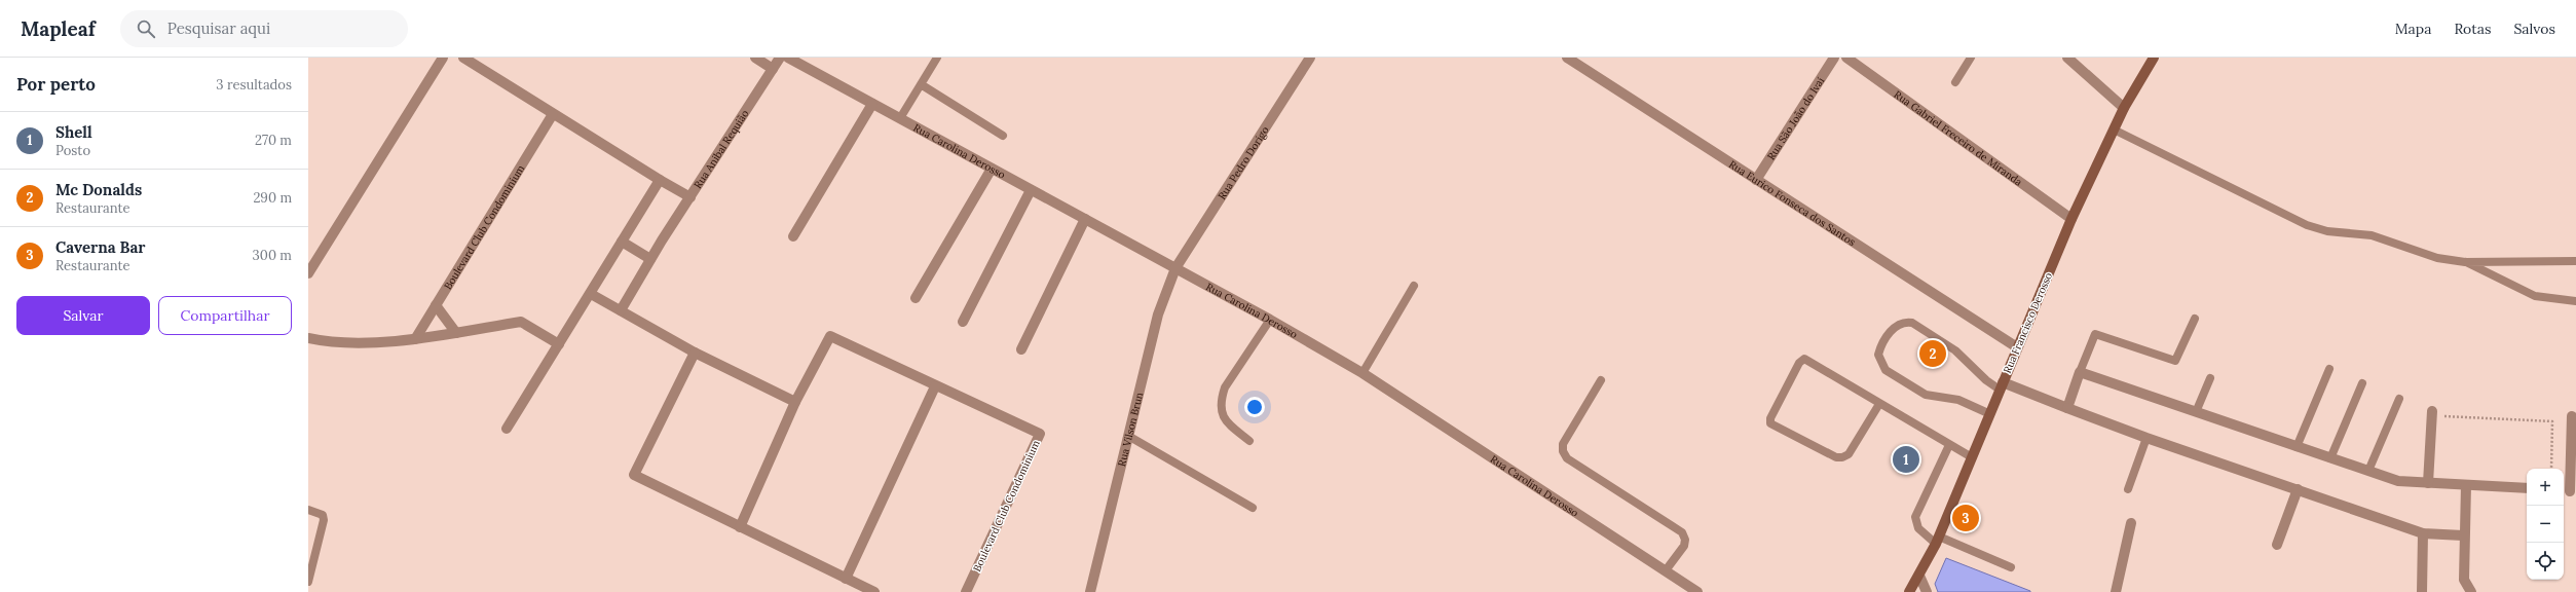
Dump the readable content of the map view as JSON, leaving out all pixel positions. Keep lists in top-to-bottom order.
{
  "streets": {
    "main road": ["Rua Francisco Derosso"],
    "street": [
      "Rua São João do Ivaí",
      "Rua Gabriel Freceiro de Miranda",
      "Rua Anibal Requião",
      "Rua Carolina Derosso",
      "Rua Pedro Dorigo",
      "Rua Eurico Fonseca dos Santos",
      "Boulevard Club Condominium",
      "Rua Vilson Brun"
    ]
  },
  "crossings": [
    ["Rua São João do Ivaí", "Rua Eurico Fonseca dos Santos"],
    ["Rua Gabriel Freceiro de Miranda", "Rua Francisco Derosso"],
    ["Rua Carolina Derosso", "Rua Pedro Dorigo"],
    ["Rua Carolina Derosso", "Rua Vilson Brun"],
    ["Rua Pedro Dorigo", "Rua Vilson Brun"],
    ["Rua Eurico Fonseca dos Santos", "Rua Francisco Derosso"]
  ],
  "page": {
    "header": "Mapleaf",
    "search": "Pesquisar aqui",
    "nav": ["Mapa", "Rotas", "Salvos"],
    "heading": ["Por perto", "3 resultados"],
    "list": [
      {
        "mark": "1",
        "name": "Shell",
        "note": "Posto",
        "value": "270 m"
      },
      {
        "mark": "2",
        "name": "Mc Donalds",
        "note": "Restaurante",
        "value": "290 m"
      },
      {
        "mark": "3",
        "name": "Caverna Bar",
        "note": "Restaurante",
        "value": "300 m"
      }
    ],
    "buttons": ["Salvar", "Compartilhar"],
    "pins": ["2", "1", "3"],
    "map_buttons": ["+", "−"]
  }
}
